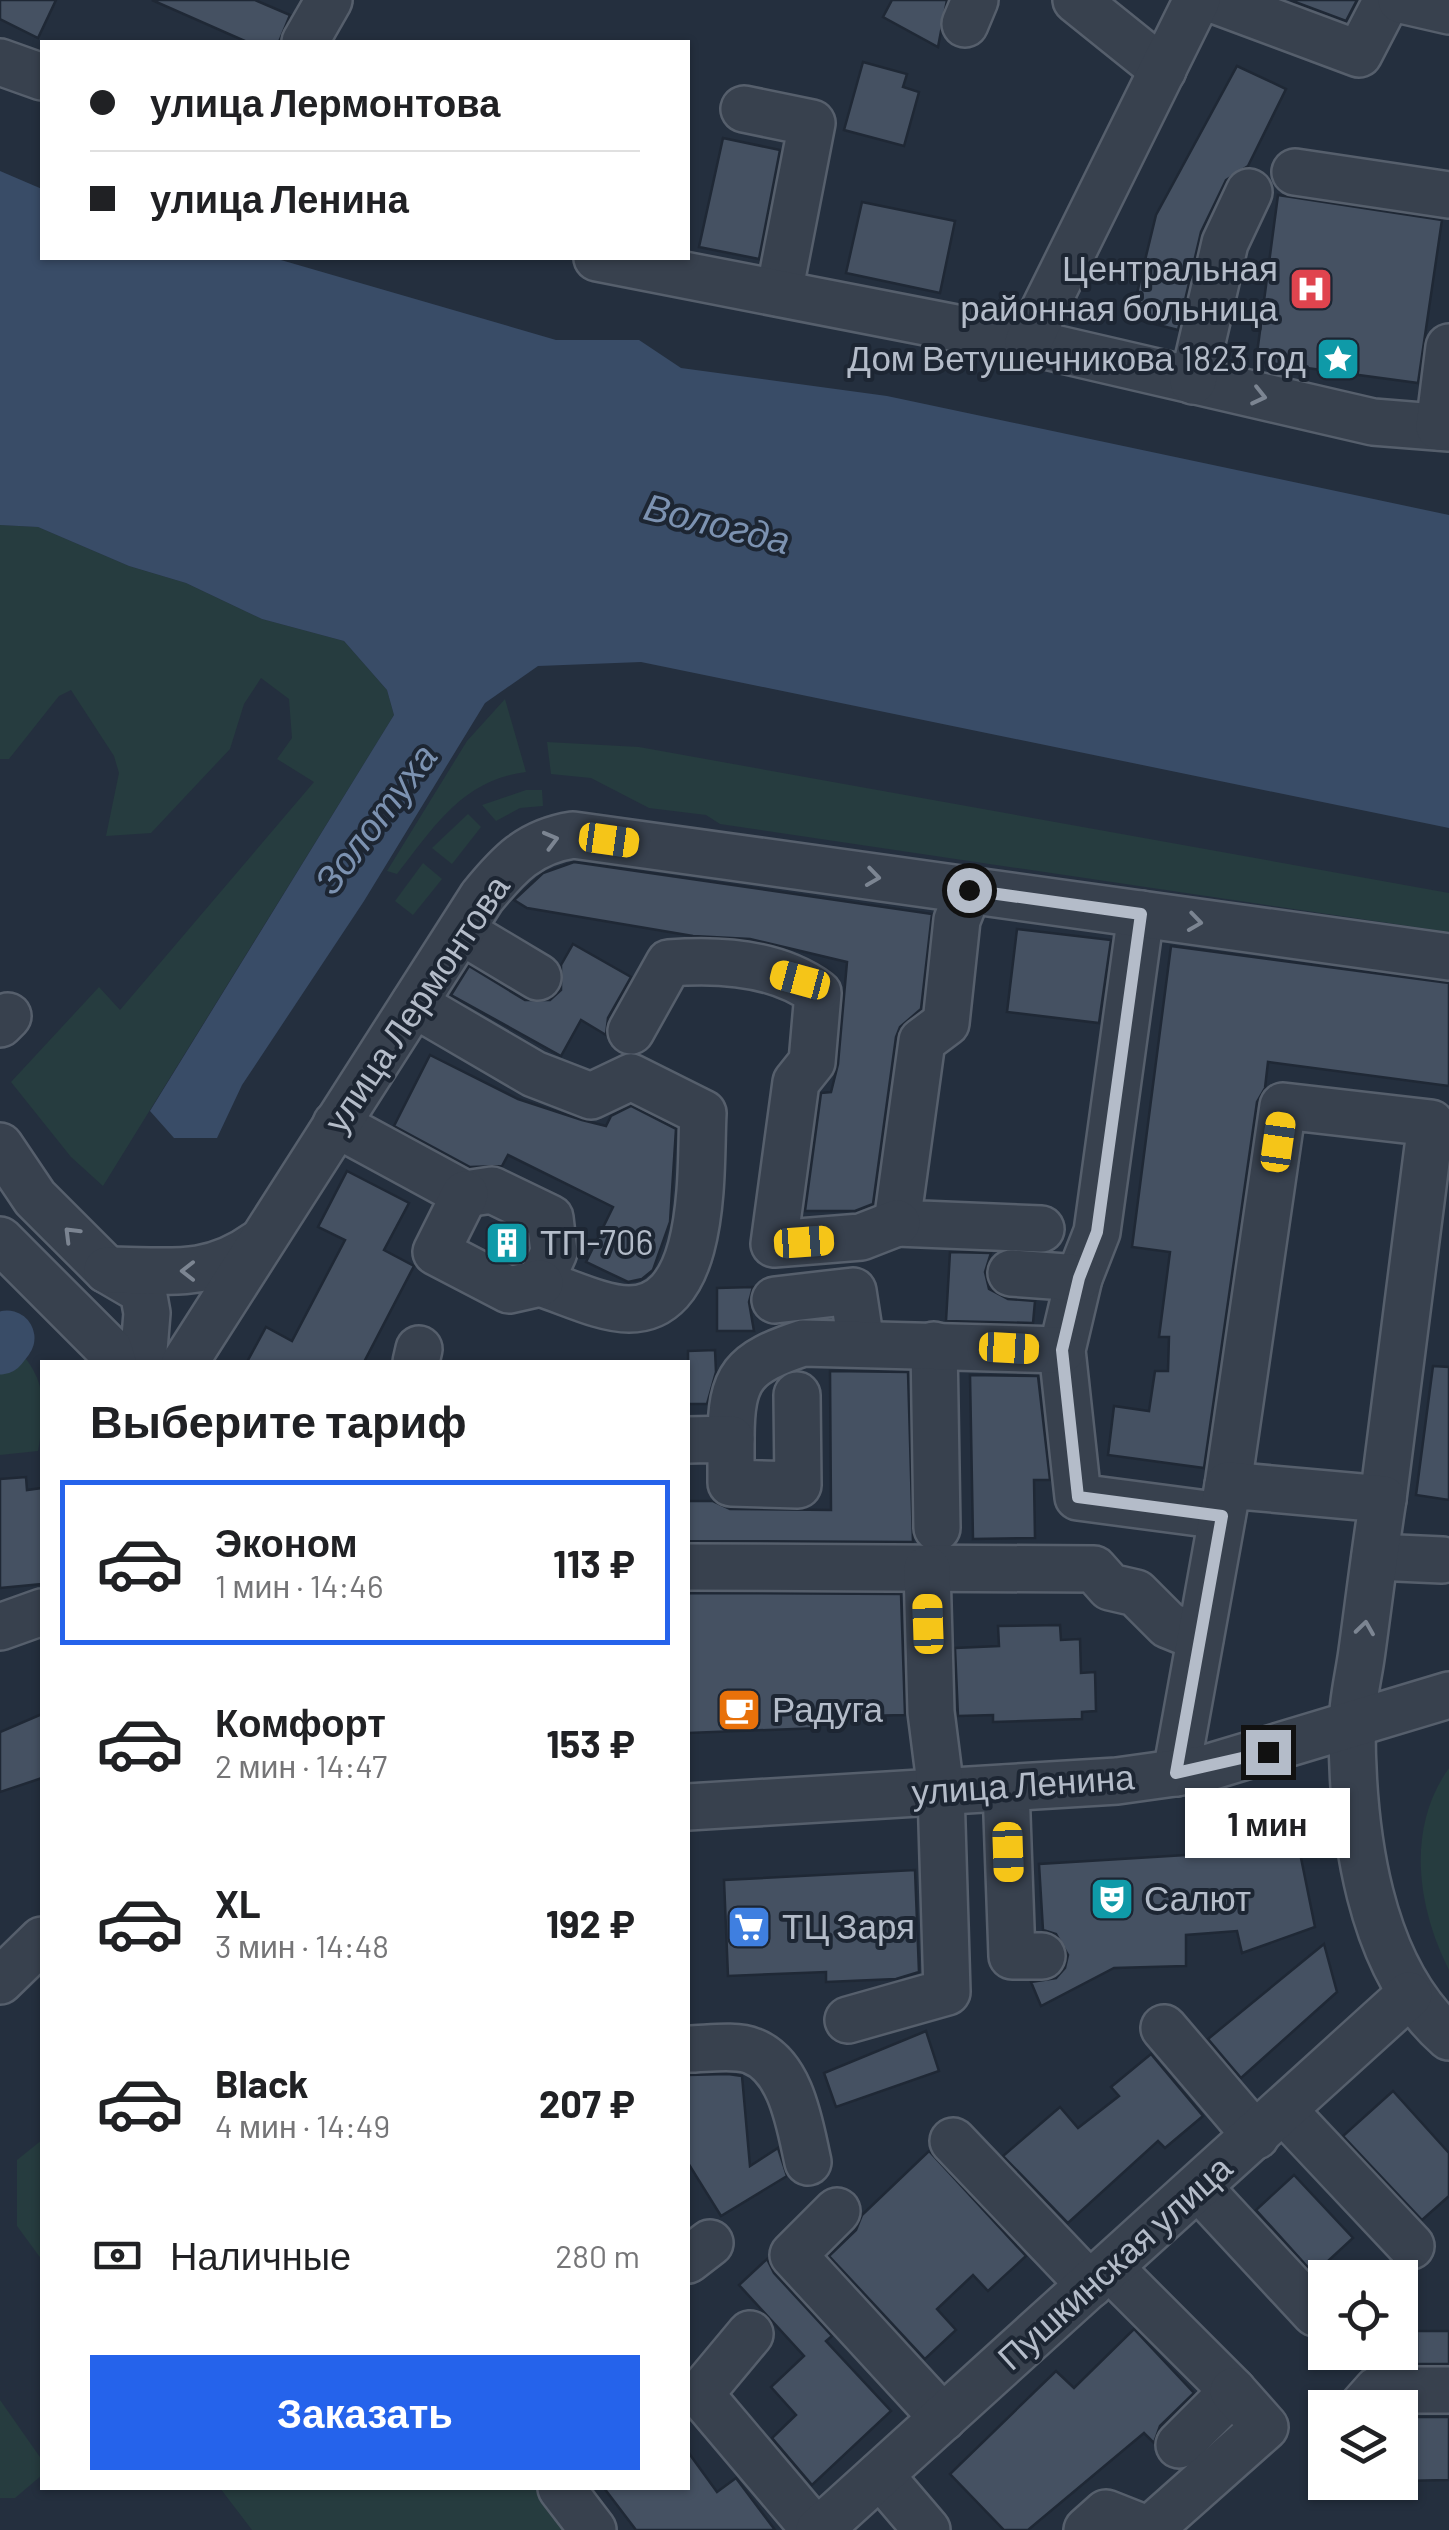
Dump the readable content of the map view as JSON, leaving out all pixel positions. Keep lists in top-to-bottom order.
{
  "streets": {
    "street": ["улица Лермонтова", "улица Ленина", "Пушкинская улица"]
  },
  "water": ["Вологда", "Золотуха"],
  "places": {
    "hospital": ["Центральная районная больница"],
    "place": ["Дом Ветушечникова 1823 год"],
    "building": ["ТП-706"],
    "cafe": ["Радуга"],
    "theatre": ["Салют"],
    "supermarket": ["ТЦ Заря"]
  },
  "page": {
    "banner": ["улица Лермонтова", "улица Ленина"],
    "heading": "Выберите тариф",
    "list": [
      {
        "name": "Эконом",
        "note": "1 мин · 14:46",
        "value": "113 ₽"
      },
      {
        "name": "Комфорт",
        "note": "2 мин · 14:47",
        "value": "153 ₽"
      },
      {
        "name": "XL",
        "note": "3 мин · 14:48",
        "value": "192 ₽"
      },
      {
        "name": "Black",
        "note": "4 мин · 14:49",
        "value": "207 ₽"
      }
    ],
    "bubble": "1 мин",
    "pay": ["Наличные", "280 m"],
    "buttons": "Заказать"
  }
}
